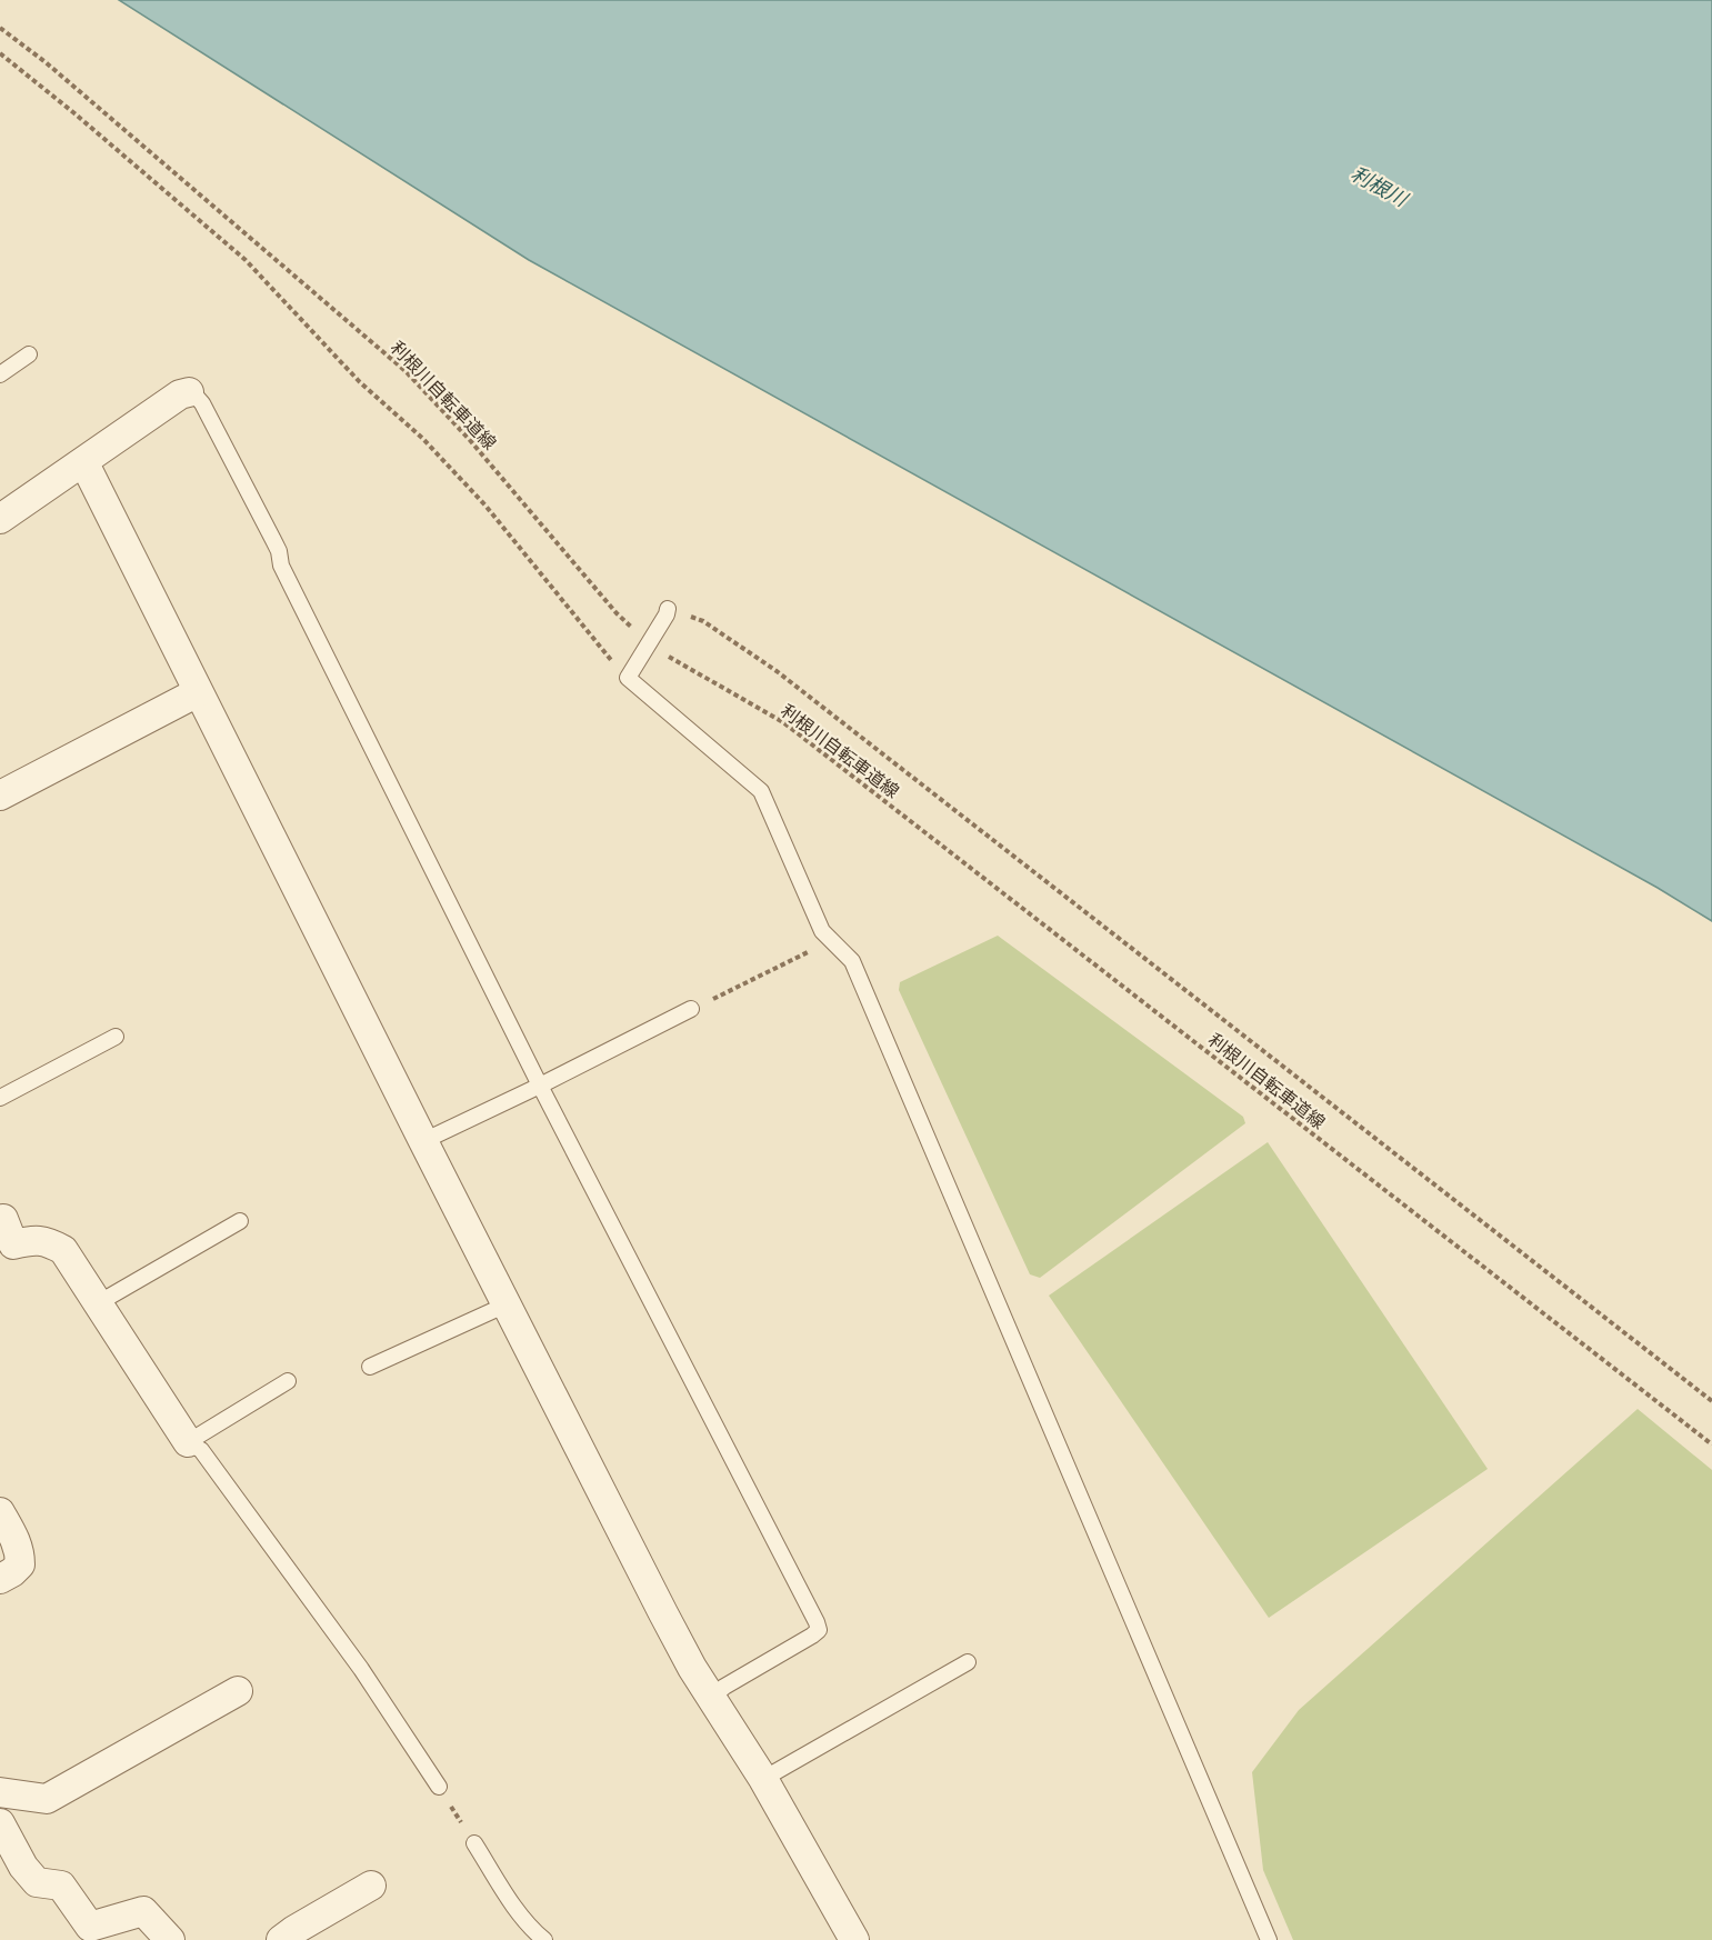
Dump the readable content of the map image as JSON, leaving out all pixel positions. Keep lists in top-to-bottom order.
{
  "streets": {
    "path": ["利根川自転車道線"]
  },
  "water": ["利根川"]
}
